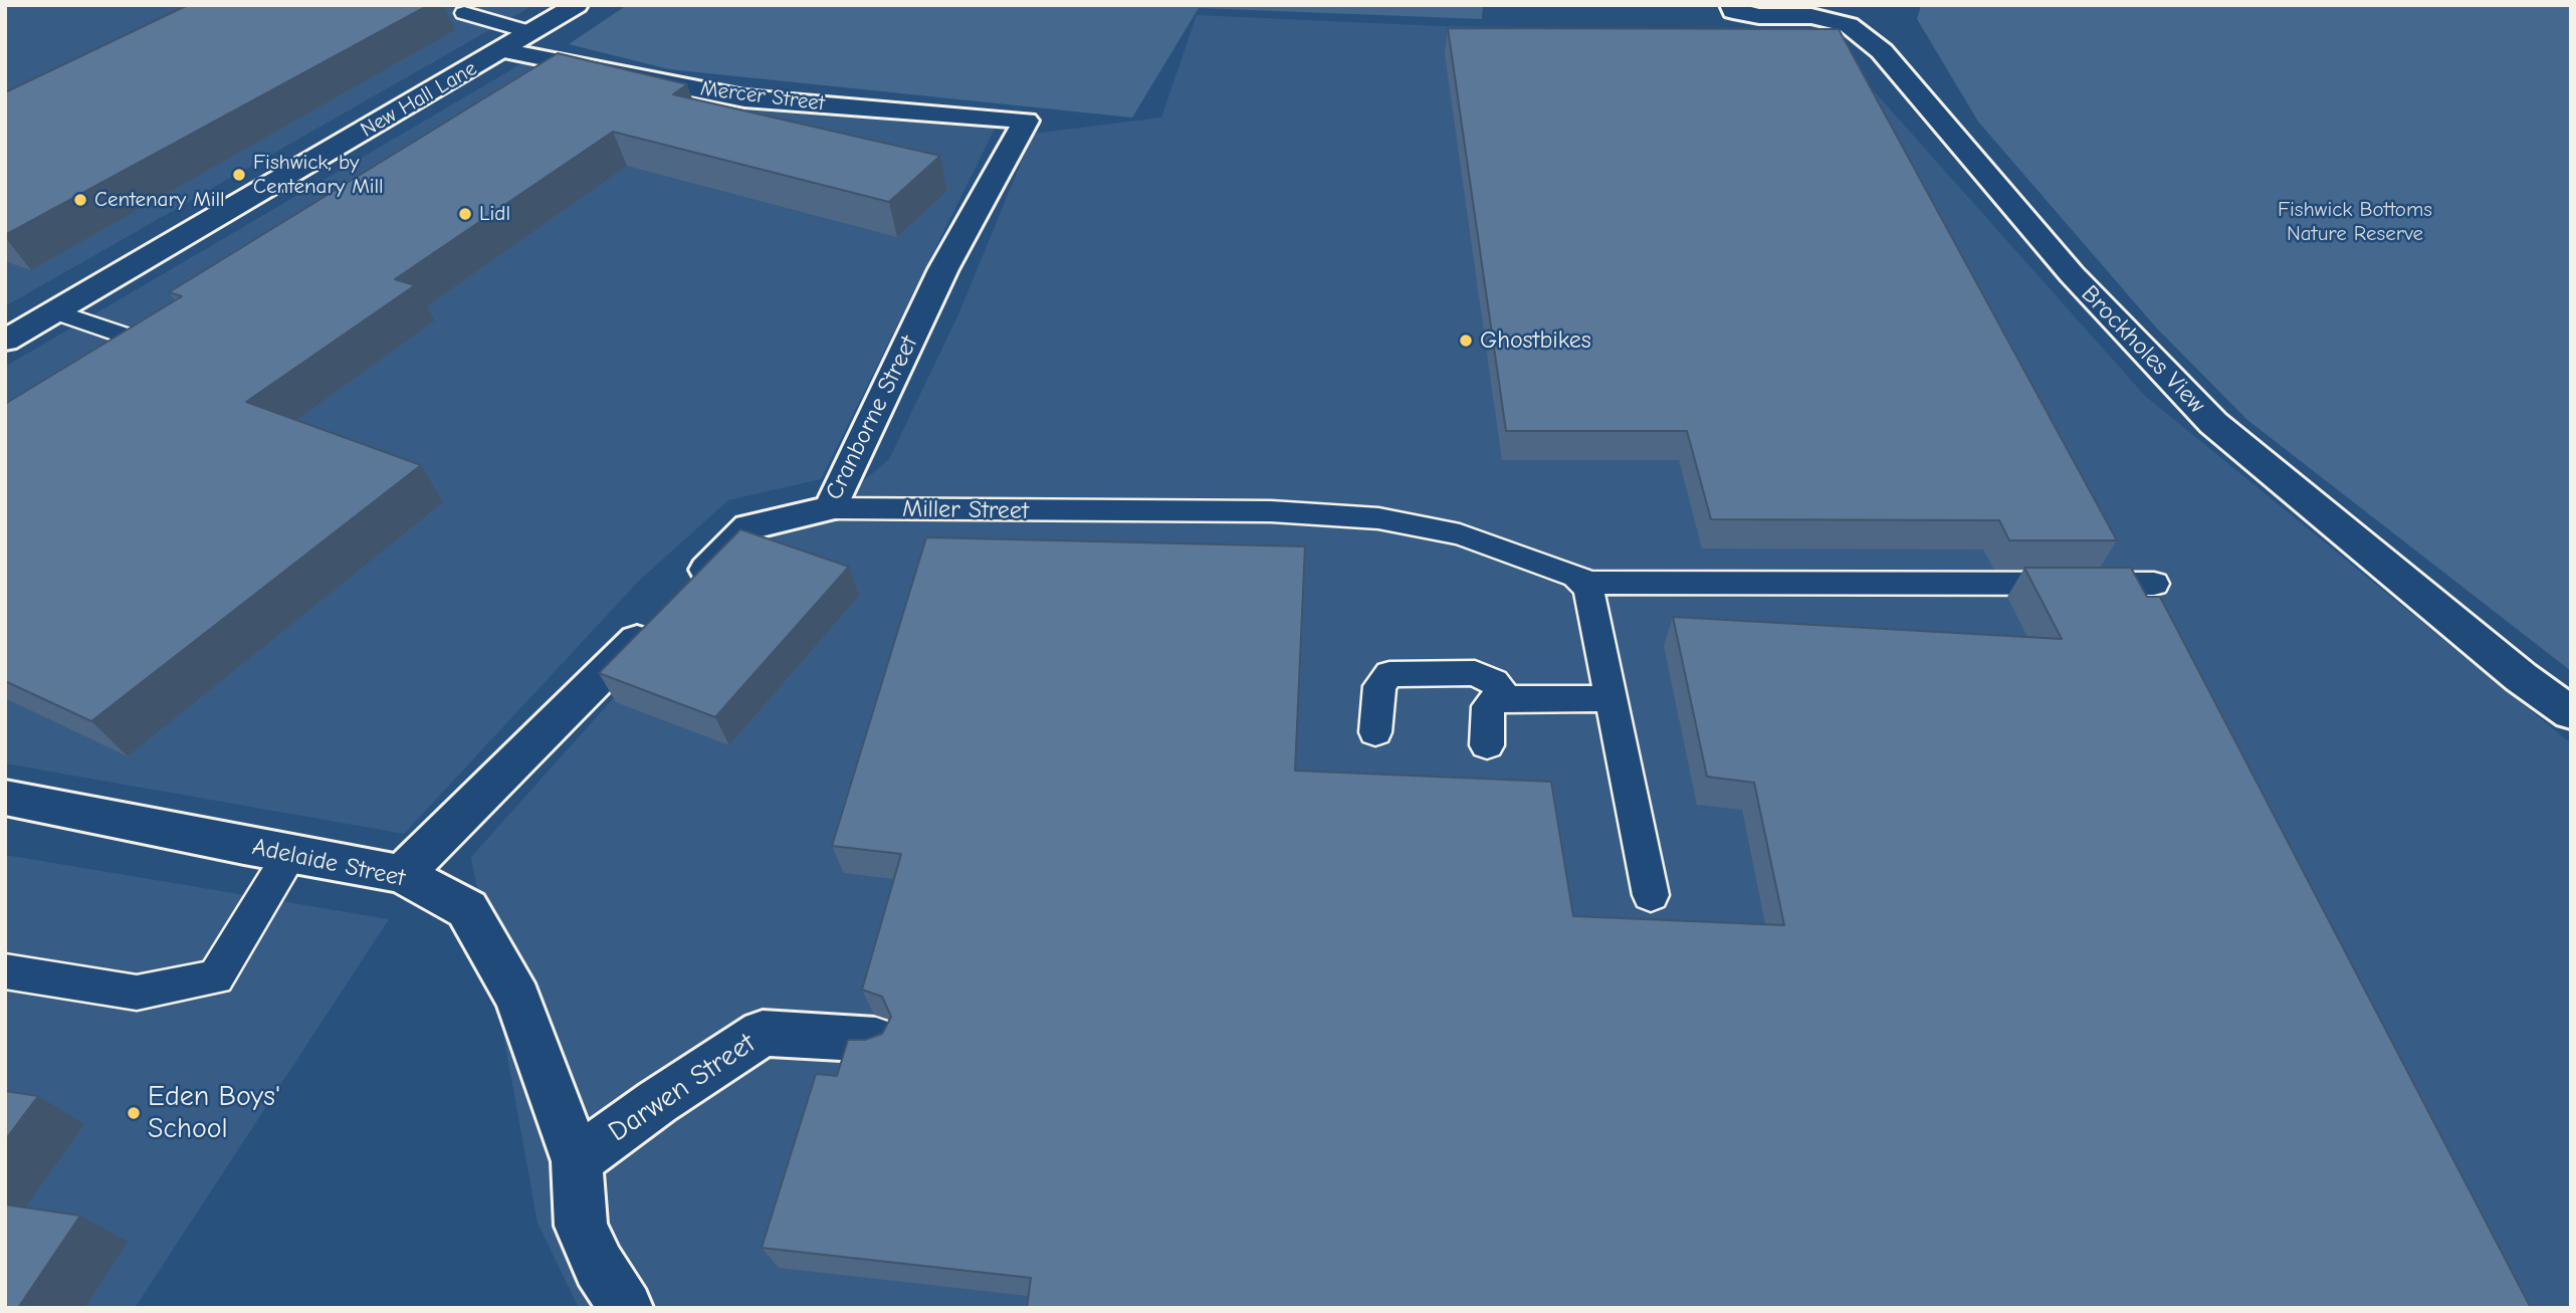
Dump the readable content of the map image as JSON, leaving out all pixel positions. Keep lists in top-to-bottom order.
{
  "streets": {
    "main road": [
      "Mercer Street",
      "New Hall Lane",
      "Brockholes View",
      "Cranborne Street",
      "Adelaide Street",
      "Darwen Street"
    ],
    "lane": ["Miller Street"]
  },
  "crossings": [
    ["Mercer Street", "New Hall Lane"],
    ["Mercer Street", "Cranborne Street"],
    ["Cranborne Street", "Miller Street"],
    ["Cranborne Street", "Adelaide Street"],
    ["Adelaide Street", "Darwen Street"]
  ],
  "parks": ["Fishwick Bottoms Nature Reserve"],
  "places": [
    "Fishwick, by Centenary Mill",
    "Centenary Mill",
    "Lidl",
    "Ghostbikes",
    "Eden Boys' School"
  ]
}
